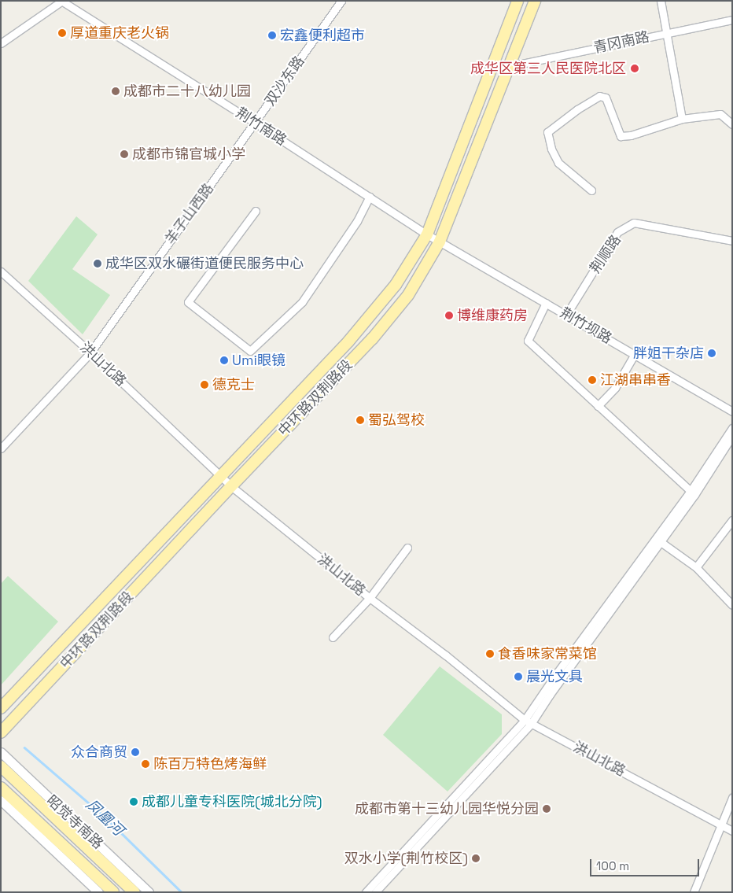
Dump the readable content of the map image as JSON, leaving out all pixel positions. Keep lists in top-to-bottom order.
{
  "streets": {
    "main road": ["中环路双荆路段", "昭觉寺南路"],
    "street": [
      "青冈南路",
      "双沙东路",
      "荆竹南路",
      "羊子山西路",
      "荆顺路",
      "荆竹坝路",
      "洪山北路"
    ]
  },
  "crossings": [
    ["青冈南路", "中环路双荆路段"],
    ["双沙东路", "荆竹南路"],
    ["双沙东路", "羊子山西路"],
    ["荆竹南路", "羊子山西路"],
    ["荆竹南路", "荆竹坝路"],
    ["荆竹南路", "中环路双荆路段"],
    ["羊子山西路", "洪山北路"],
    ["荆顺路", "荆竹坝路"],
    ["荆竹坝路", "中环路双荆路段"],
    ["洪山北路", "中环路双荆路段"]
  ],
  "water": ["凤凰河"],
  "places": [
    "厚道重庆老火锅",
    "宏鑫便利超市",
    "成华区第三人民医院北区",
    "成都市二十八幼儿园",
    "成都市锦官城小学",
    "成华区双水碾街道便民服务中心",
    "博维康药房",
    "胖姐干杂店",
    "Umi眼镜",
    "江湖串串香",
    "德克士",
    "蜀弘驾校",
    "食香味家常菜馆",
    "晨光文具",
    "众合商贸",
    "陈百万特色烤海鲜",
    "成都儿童专科医院(城北分院)",
    "成都市第十三幼儿园华悦分园",
    "双水小学(荆竹校区)"
  ],
  "scale_bar": "100 m"
}
